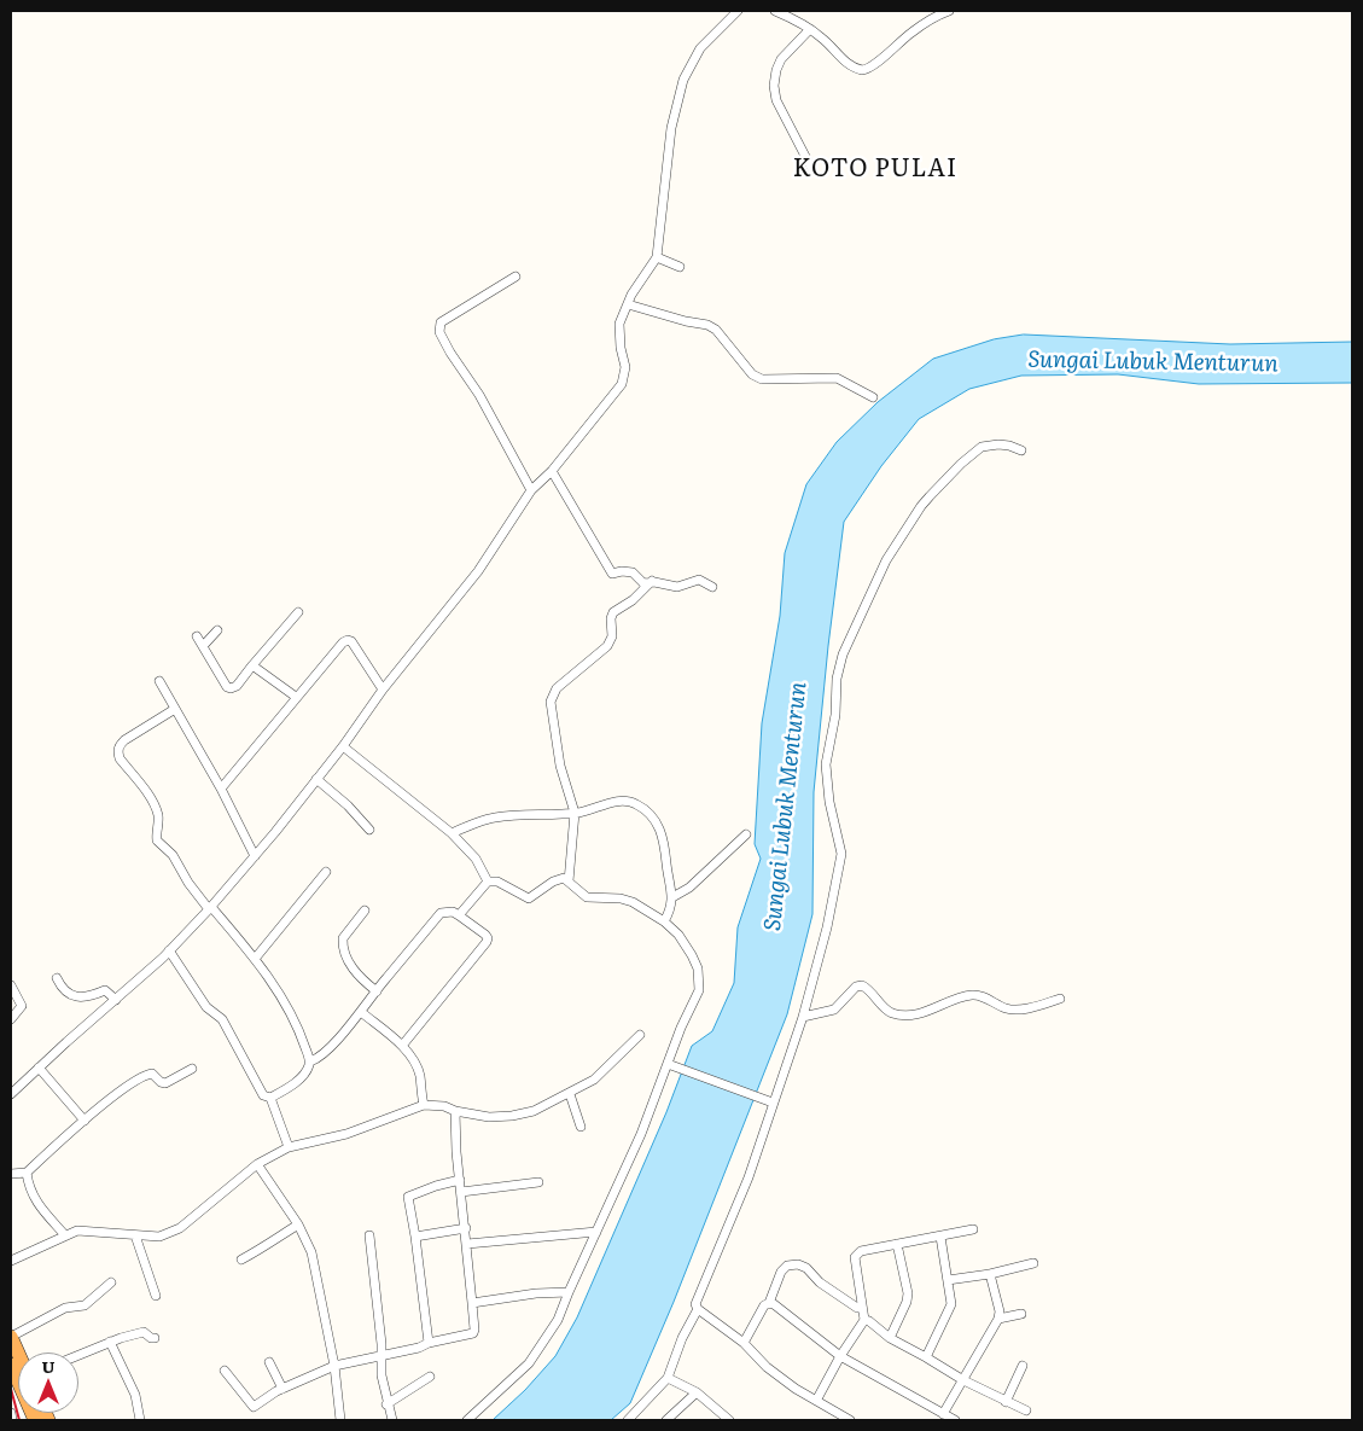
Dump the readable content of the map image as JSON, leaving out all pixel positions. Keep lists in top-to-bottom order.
{
  "districts": ["KOTO PULAI"],
  "water": ["Sungai Lubuk Menturun"],
  "north": "top"
}
